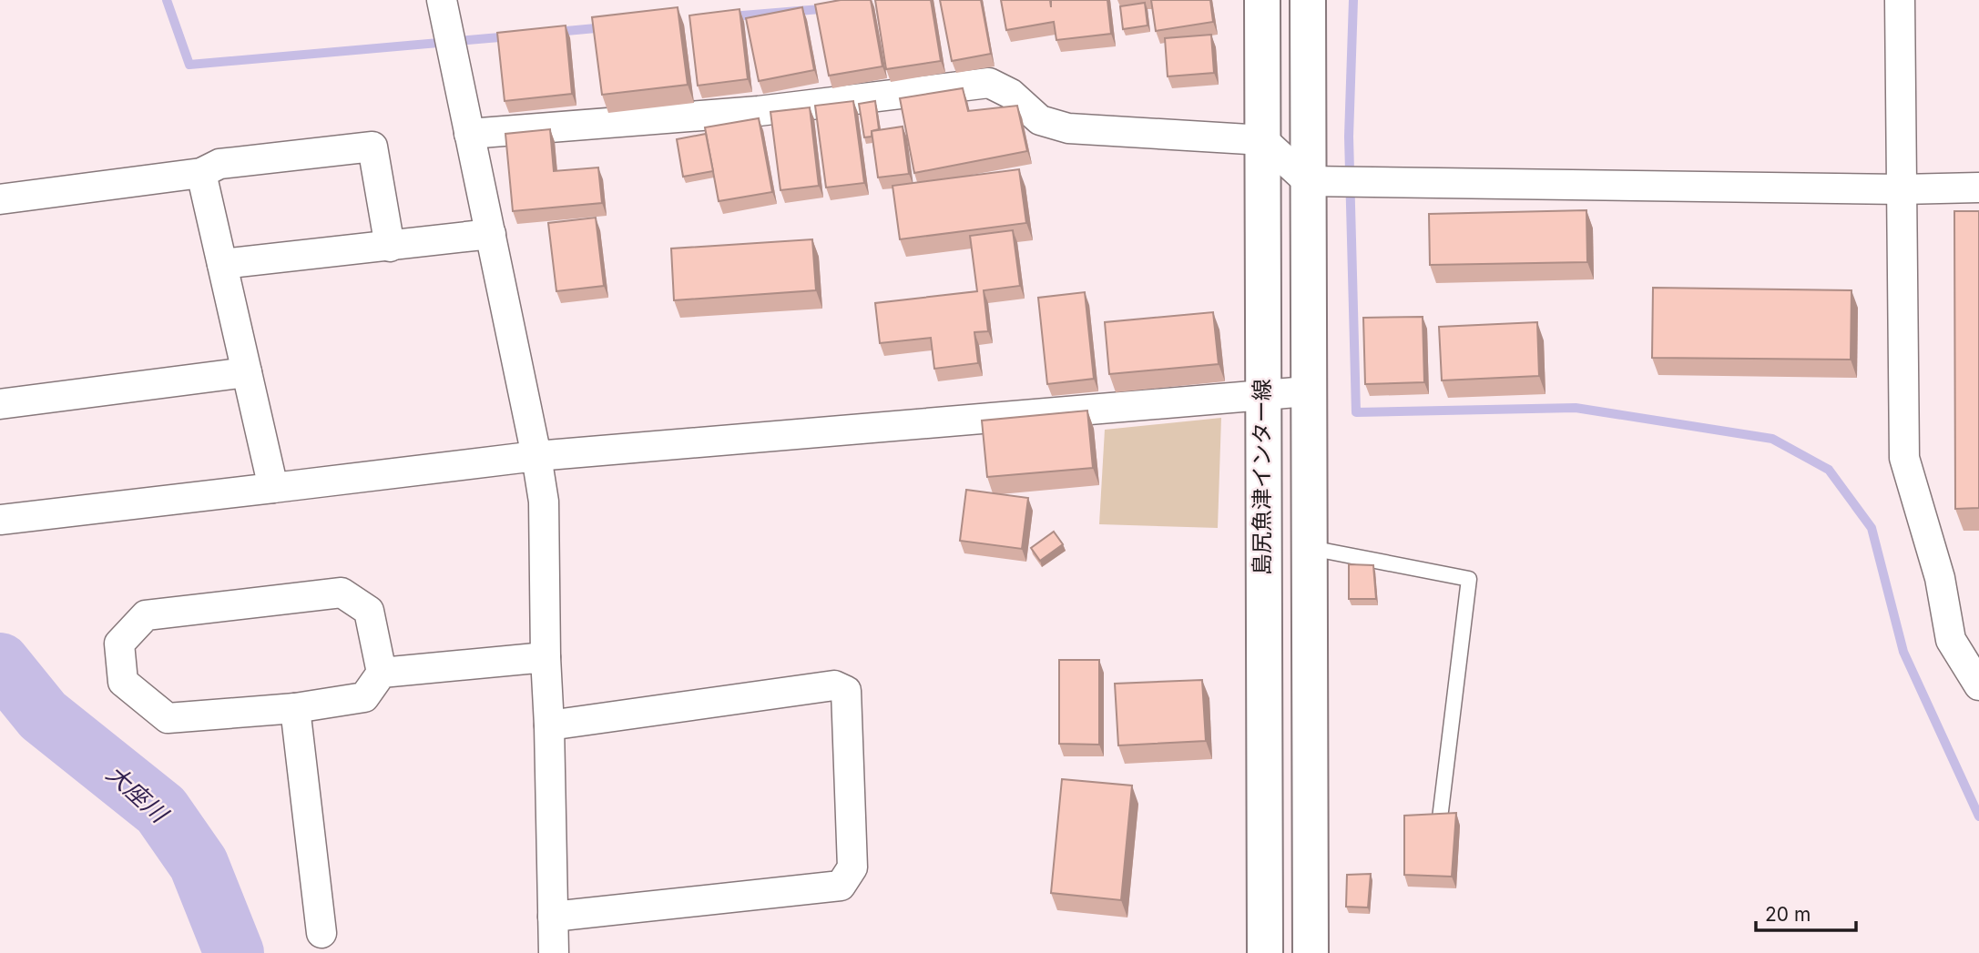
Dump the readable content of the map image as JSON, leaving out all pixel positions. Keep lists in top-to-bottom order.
{
  "streets": {
    "main road": ["島尻魚津インター線"]
  },
  "water": ["大座川"],
  "scale_bar": "20 m"
}
